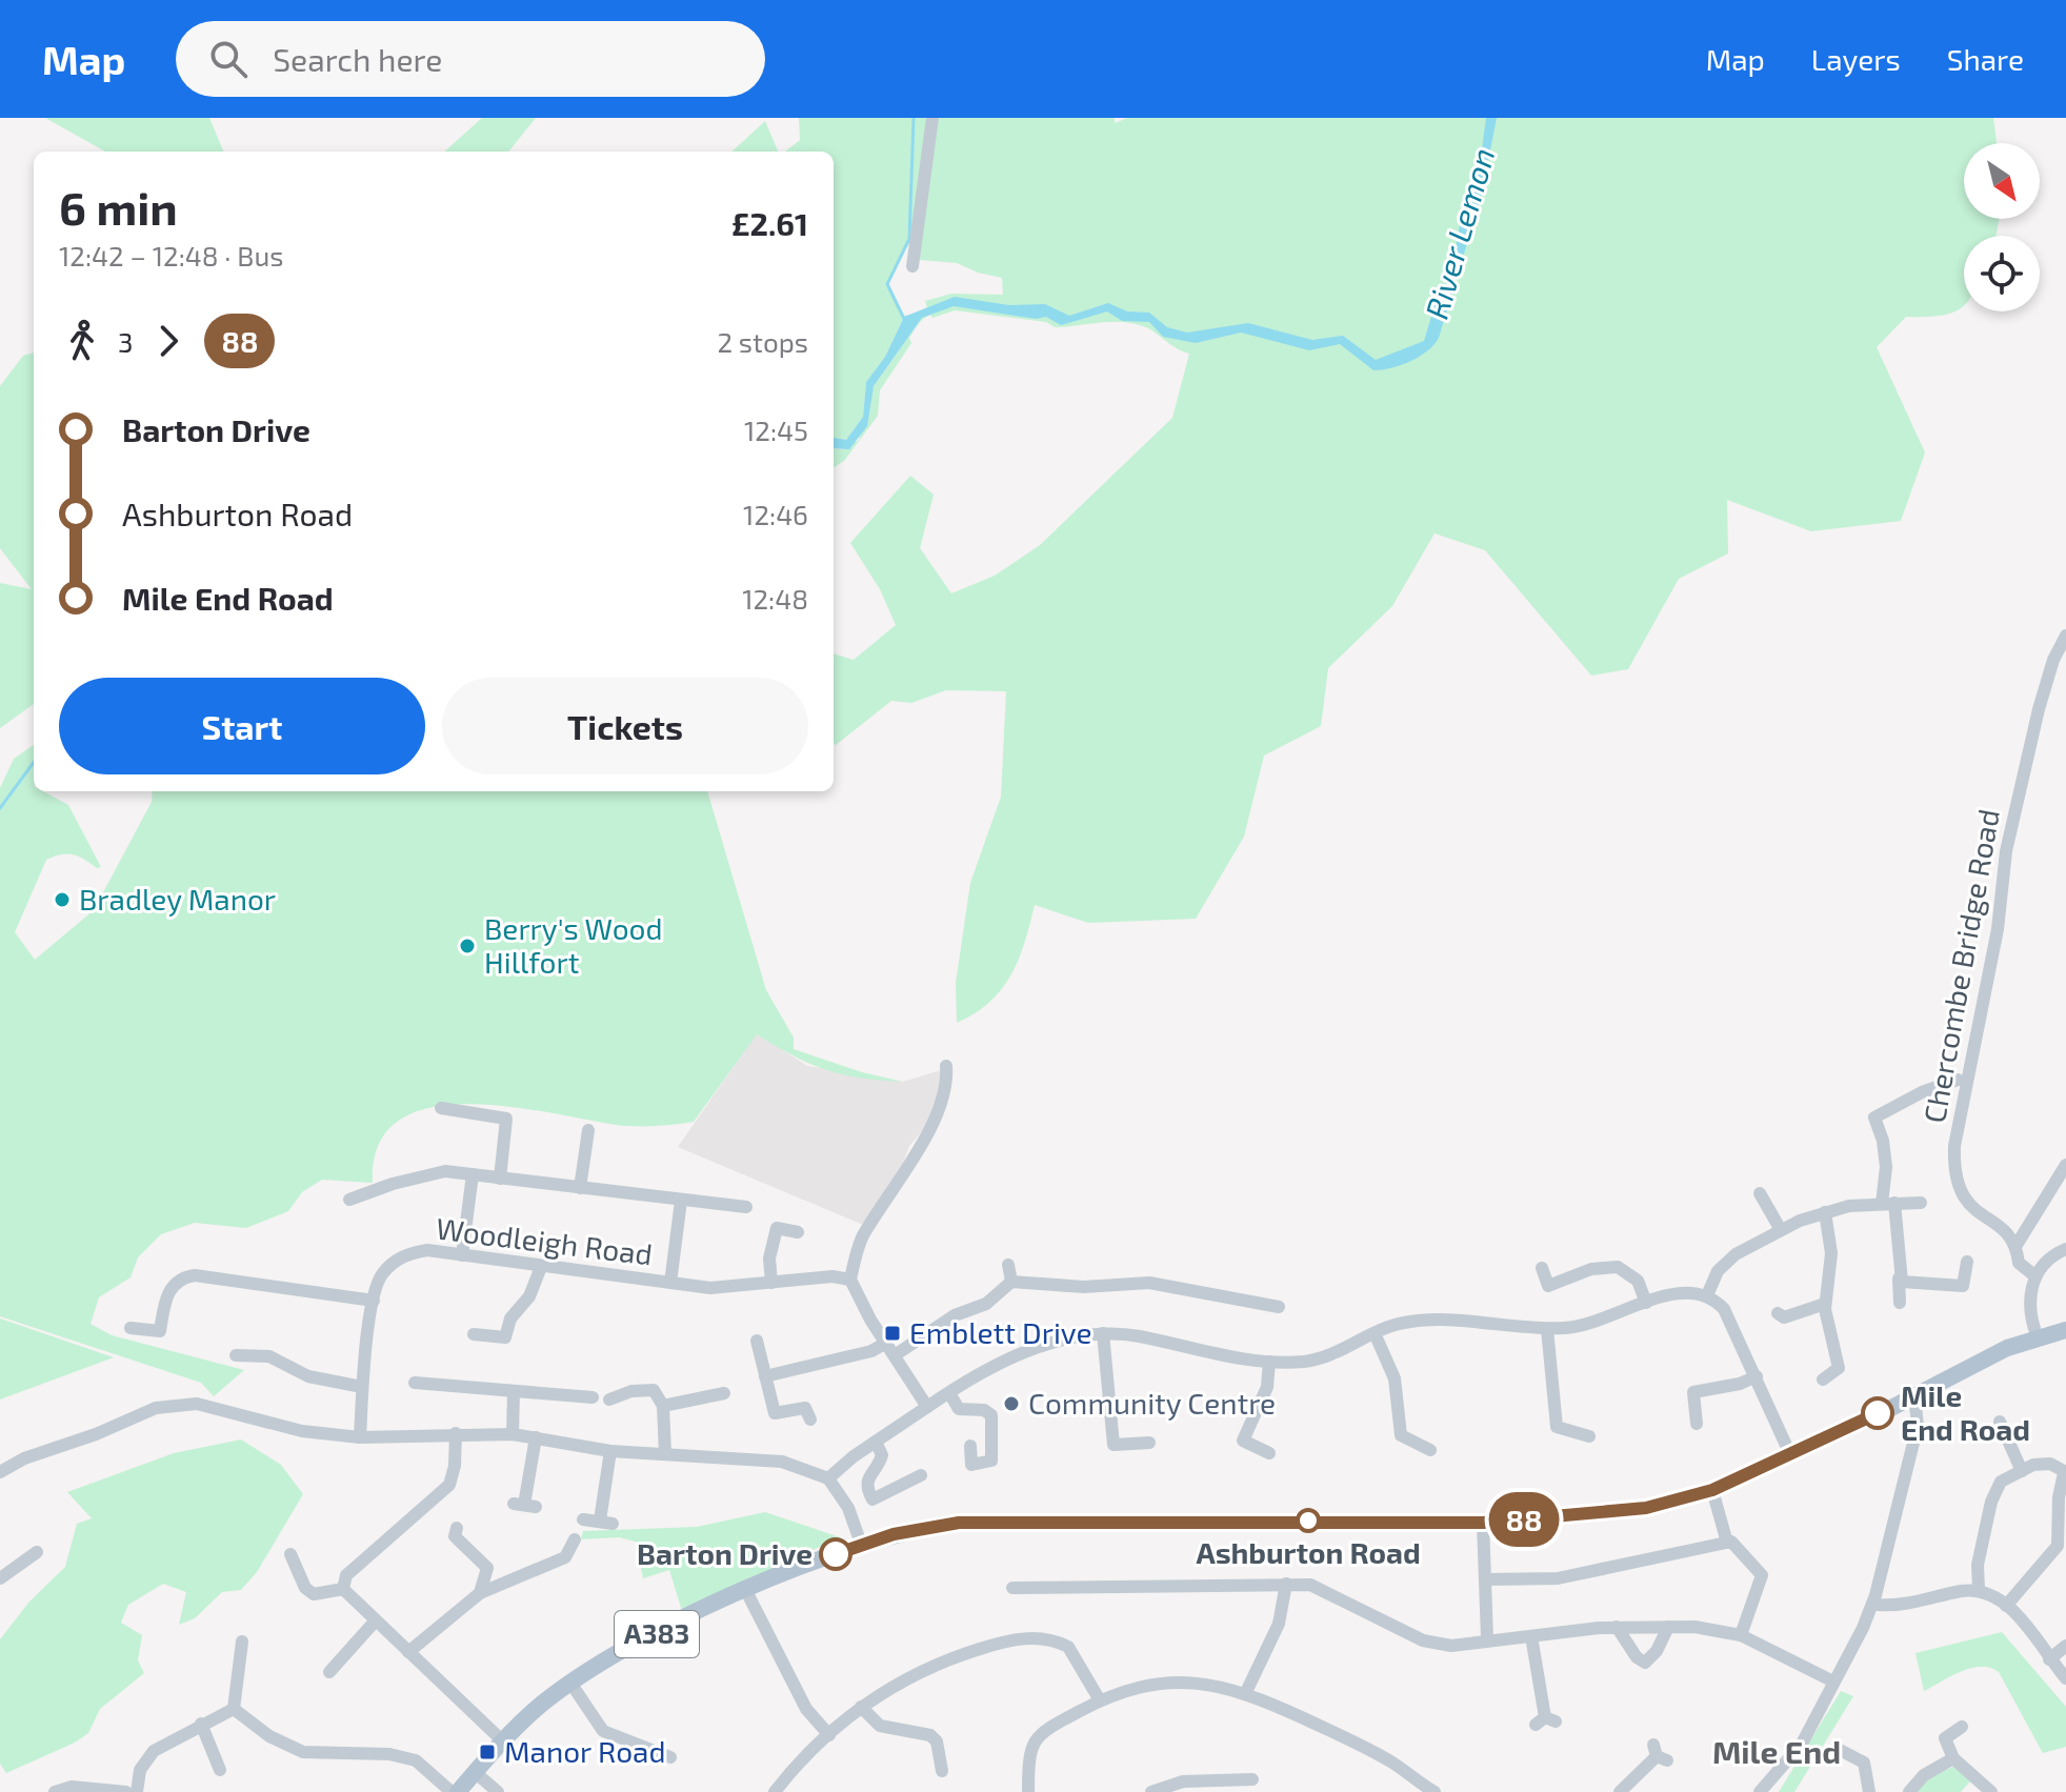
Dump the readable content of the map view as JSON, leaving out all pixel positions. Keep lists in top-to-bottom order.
{
  "streets": {
    "main road": ["A383"],
    "street": ["Chercombe Bridge Road", "Woodleigh Road"]
  },
  "districts": ["Mile End"],
  "water": ["River Lemon"],
  "places": {
    "other": [
      "Bradley Manor",
      "Berry's Wood Hillfort",
      "Community Centre",
      "Mile End Road",
      "Ashburton Road",
      "Barton Drive"
    ],
    "transit": ["Emblett Drive", "Manor Road"]
  },
  "lines": ["bus line 88"],
  "north": "bottom right",
  "page": {
    "header": "Map",
    "search": "Search here",
    "nav": ["Map", "Layers", "Share"],
    "on_map": "88",
    "heading": ["6 min", "12:42 – 12:48 · Bus", "£2.61"],
    "legs": ["3", "88", "2 stops"],
    "list": [
      {
        "name": "Barton Drive",
        "value": "12:45"
      },
      {
        "name": "Ashburton Road",
        "value": "12:46"
      },
      {
        "name": "Mile End Road",
        "value": "12:48"
      }
    ],
    "buttons": ["Start", "Tickets"]
  }
}
